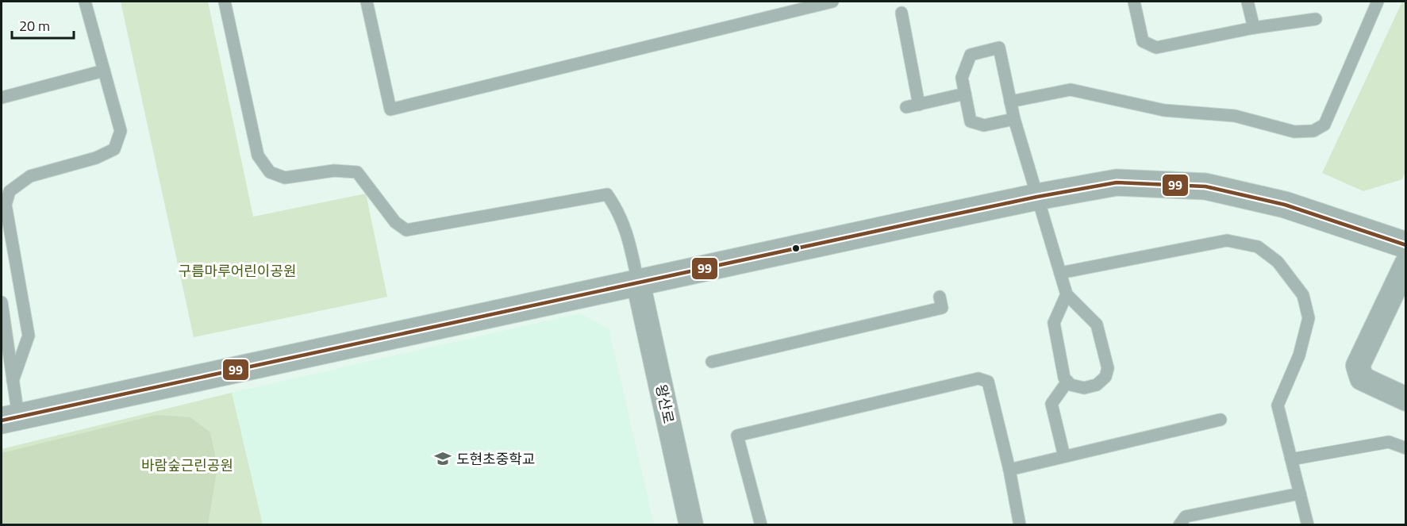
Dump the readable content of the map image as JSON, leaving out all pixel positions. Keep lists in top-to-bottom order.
{
  "streets": {
    "street": ["왕산로"]
  },
  "parks": ["구름마루어린이공원", "바람숲근린공원"],
  "places": {
    "school or university": ["도현초중학교"]
  },
  "lines": ["transit line 99"],
  "scale_bar": "20 m"
}
